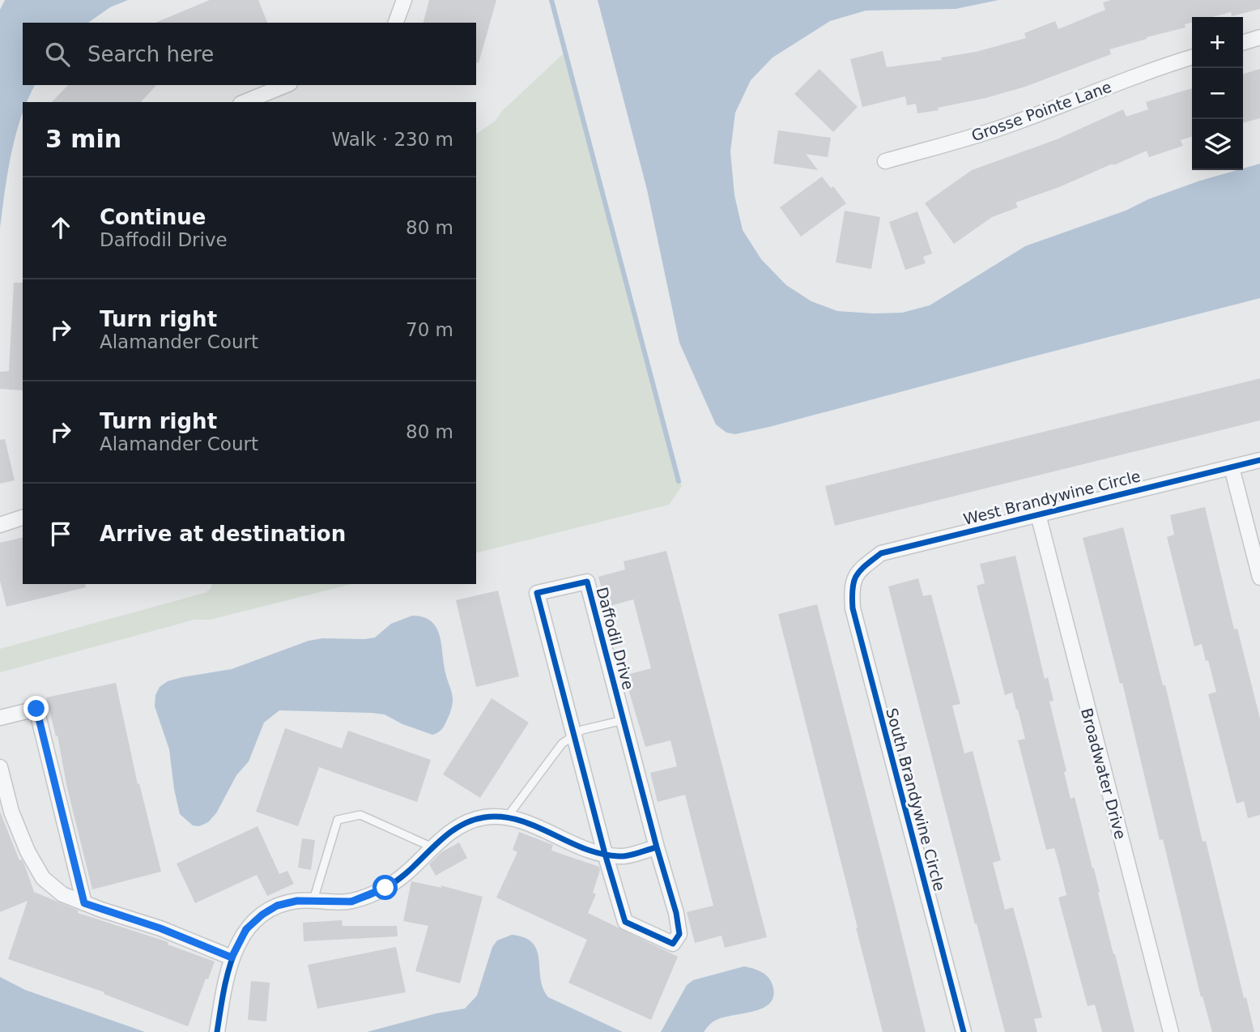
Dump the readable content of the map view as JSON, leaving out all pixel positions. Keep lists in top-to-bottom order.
{
  "streets": {
    "street": [
      "Grosse Pointe Lane",
      "West Brandywine Circle",
      "Daffodil Drive",
      "Broadwater Drive",
      "South Brandywine Circle"
    ]
  },
  "crossings": [
    ["West Brandywine Circle", "Broadwater Drive"],
    ["West Brandywine Circle", "South Brandywine Circle"]
  ],
  "page": {
    "map_buttons": ["+", "−"],
    "search": "Search here",
    "heading": ["3 min", "Walk · 230 m"],
    "list": [
      ["Continue", "Daffodil Drive", "80 m"],
      ["Turn right", "Alamander Court", "70 m"],
      ["Turn right", "Alamander Court", "80 m"],
      "Arrive at destination"
    ]
  }
}
